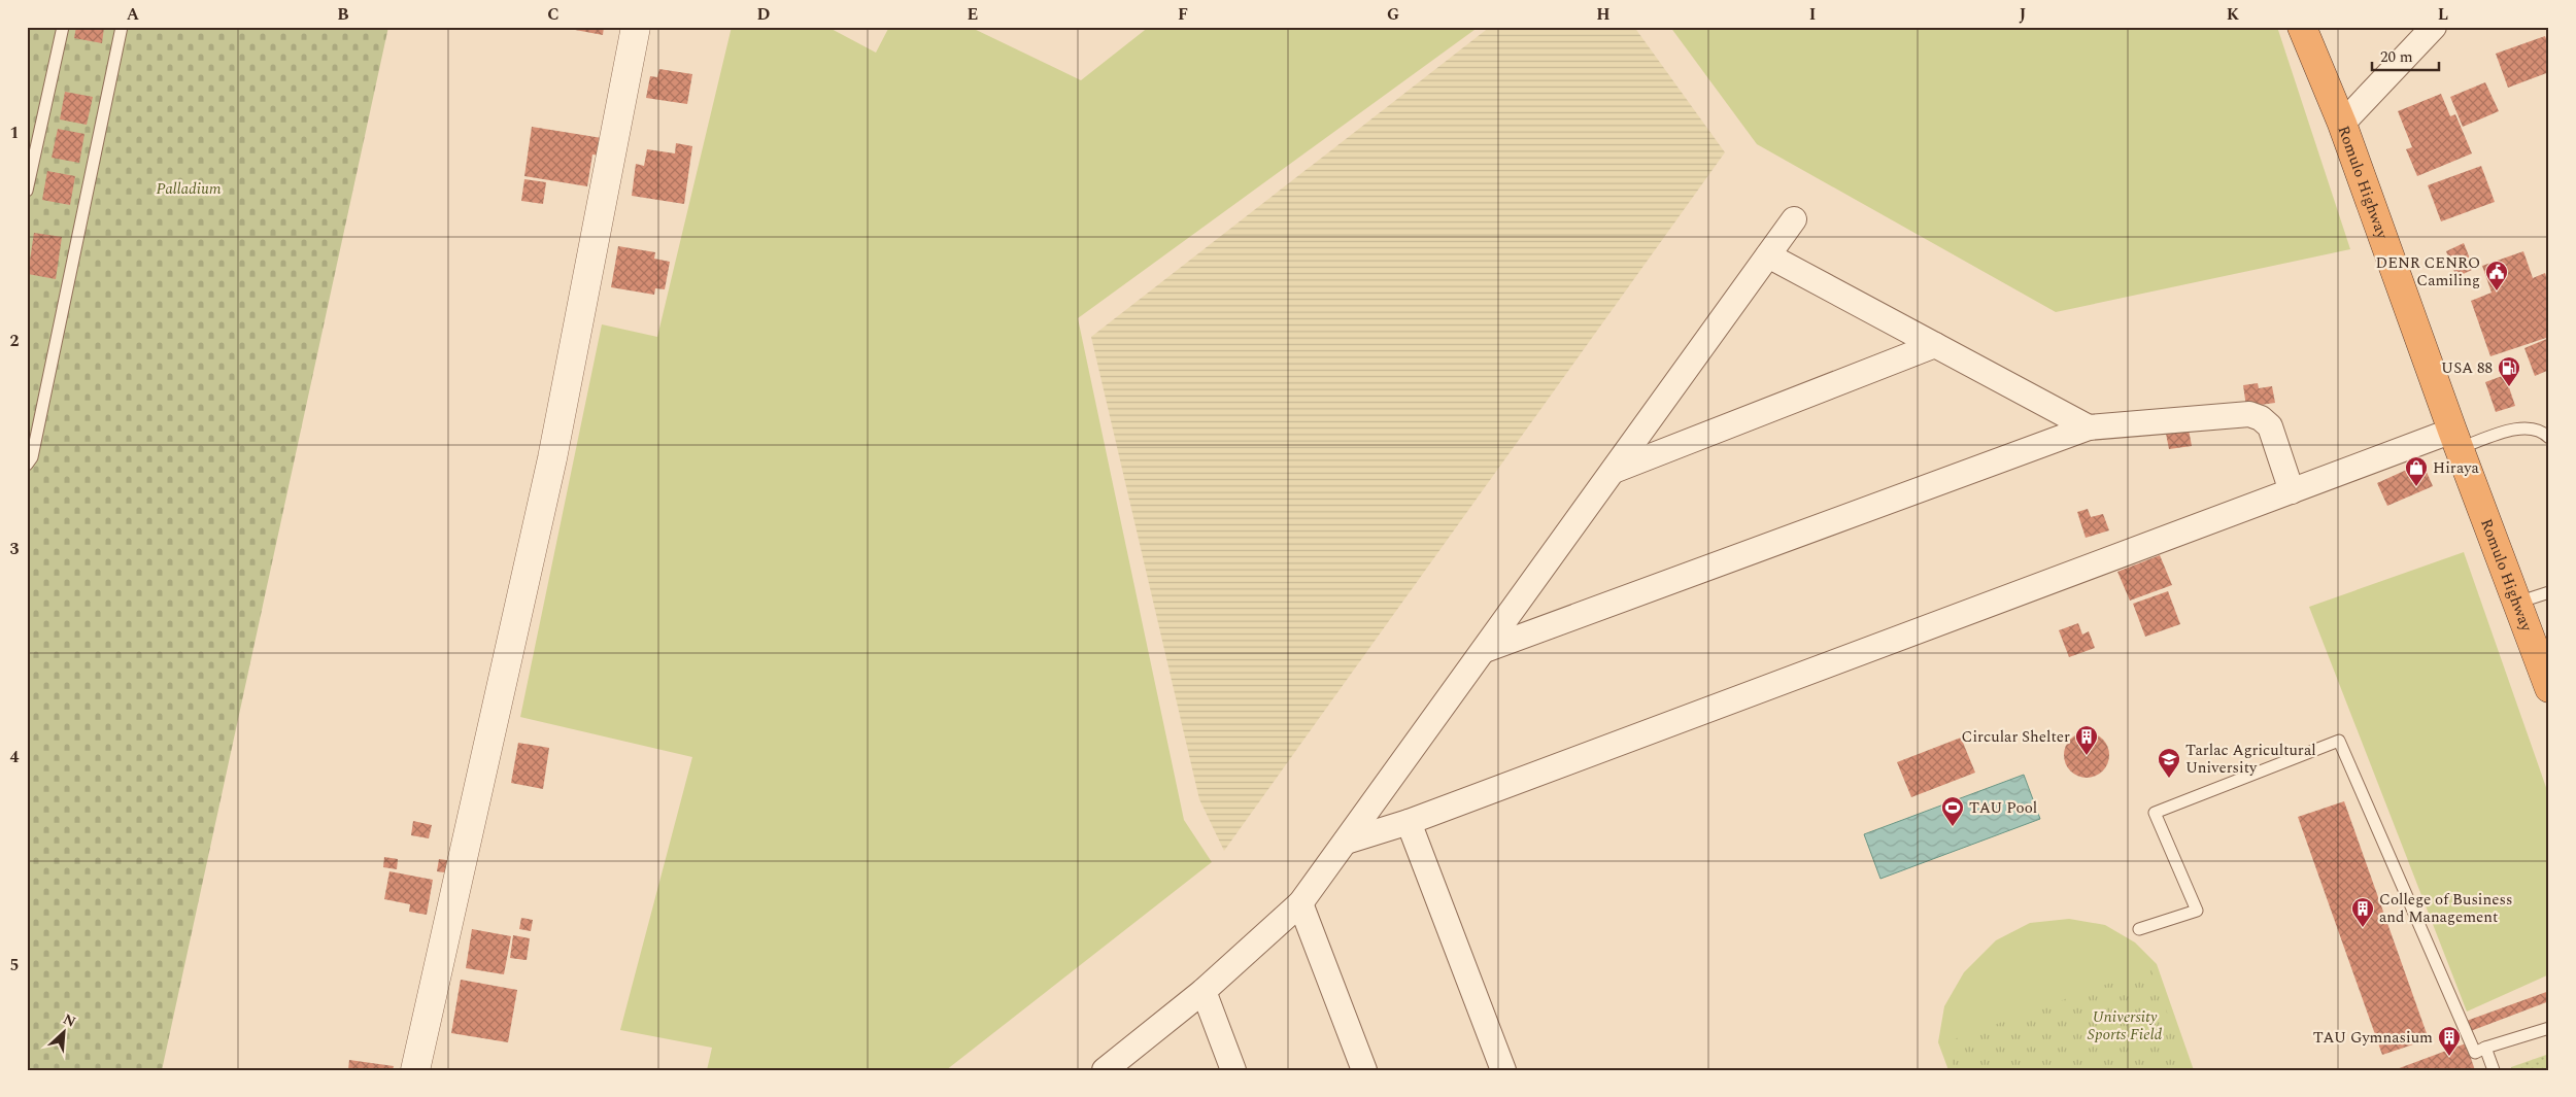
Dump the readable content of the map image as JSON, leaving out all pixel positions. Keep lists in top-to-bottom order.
{
  "streets": {
    "highway": ["Romulo Highway"]
  },
  "parks": ["Palladium", "University Sports Field"],
  "places": {
    "public building": ["DENR CENRO Camiling"],
    "fuel station": ["USA 88"],
    "shop": ["Hiraya"],
    "building": ["Circular Shelter", "College of Business and Management", "TAU Gymnasium"],
    "school or university": ["Tarlac Agricultural University"],
    "sports": ["TAU Pool"]
  },
  "scale_bar": "20 m",
  "north": "top right",
  "grid": {
    "columns": [
      "A",
      "B",
      "C",
      "D",
      "E",
      "F",
      "G",
      "H",
      "I",
      "J",
      "K",
      "L"
    ],
    "rows": [
      "1",
      "2",
      "3",
      "4",
      "5"
    ]
  }
}
